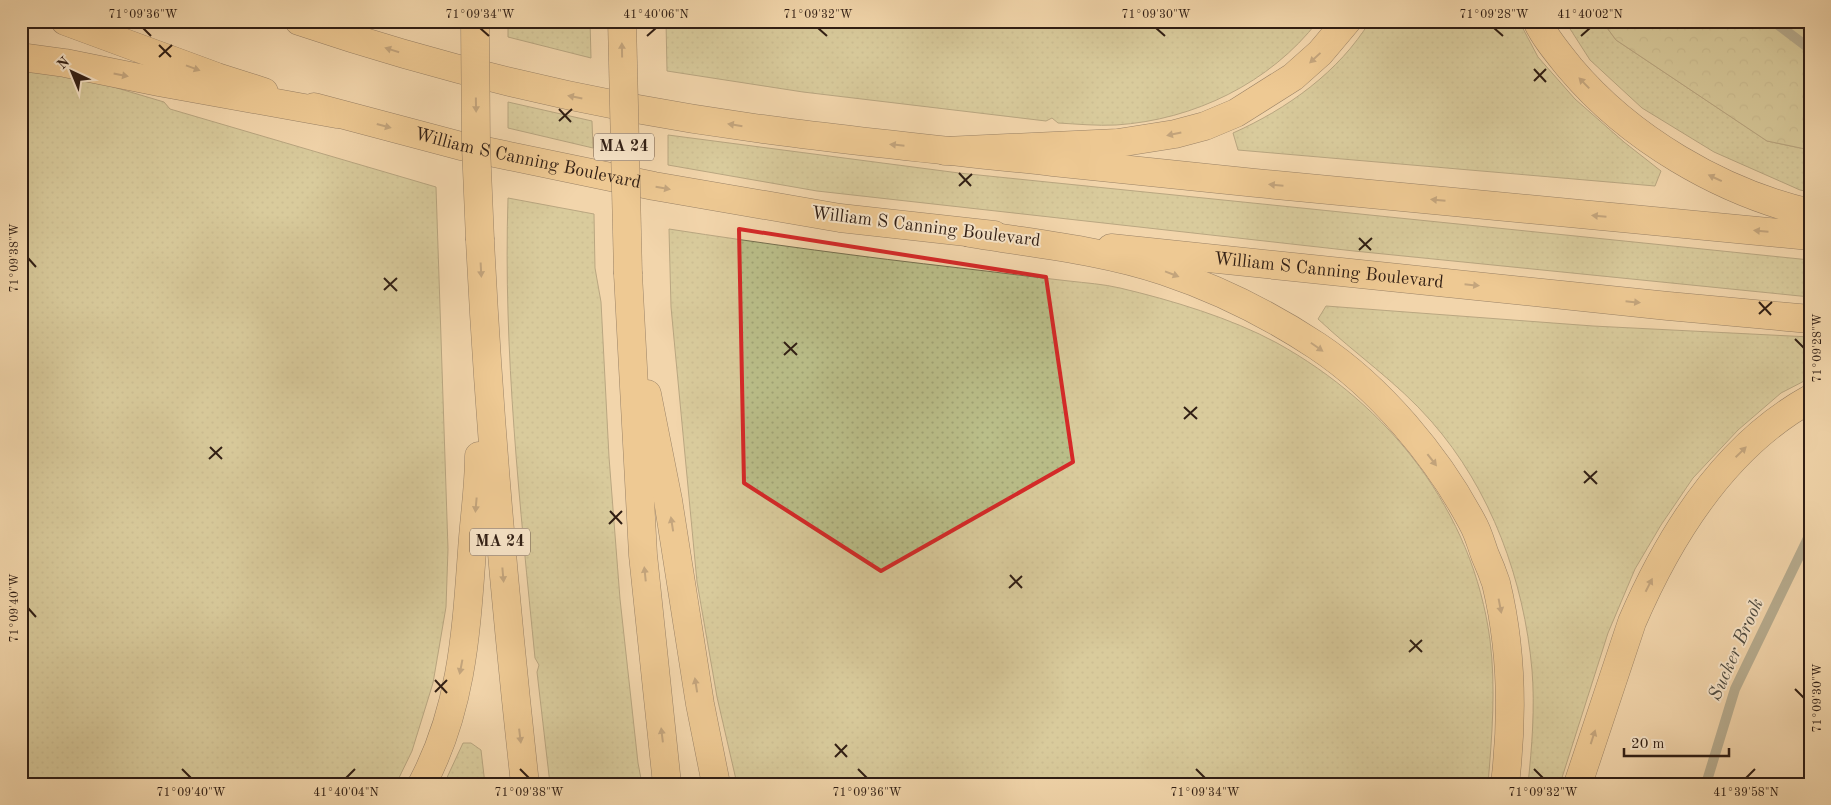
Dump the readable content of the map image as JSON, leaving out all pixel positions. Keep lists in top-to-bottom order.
{
  "streets": {
    "main road": ["MA 24", "William S Canning Boulevard"]
  },
  "water": ["Sucker Brook"],
  "scale_bar": "20 m",
  "north": "top left",
  "coordinates": [
    "71°09'36\"W",
    "71°09'34\"W",
    "41°40'06\"N",
    "71°09'32\"W",
    "71°09'30\"W",
    "71°09'28\"W",
    "41°40'02\"N",
    "71°09'38\"W",
    "71°09'40\"W",
    "41°40'04\"N",
    "41°39'58\"N"
  ]
}
